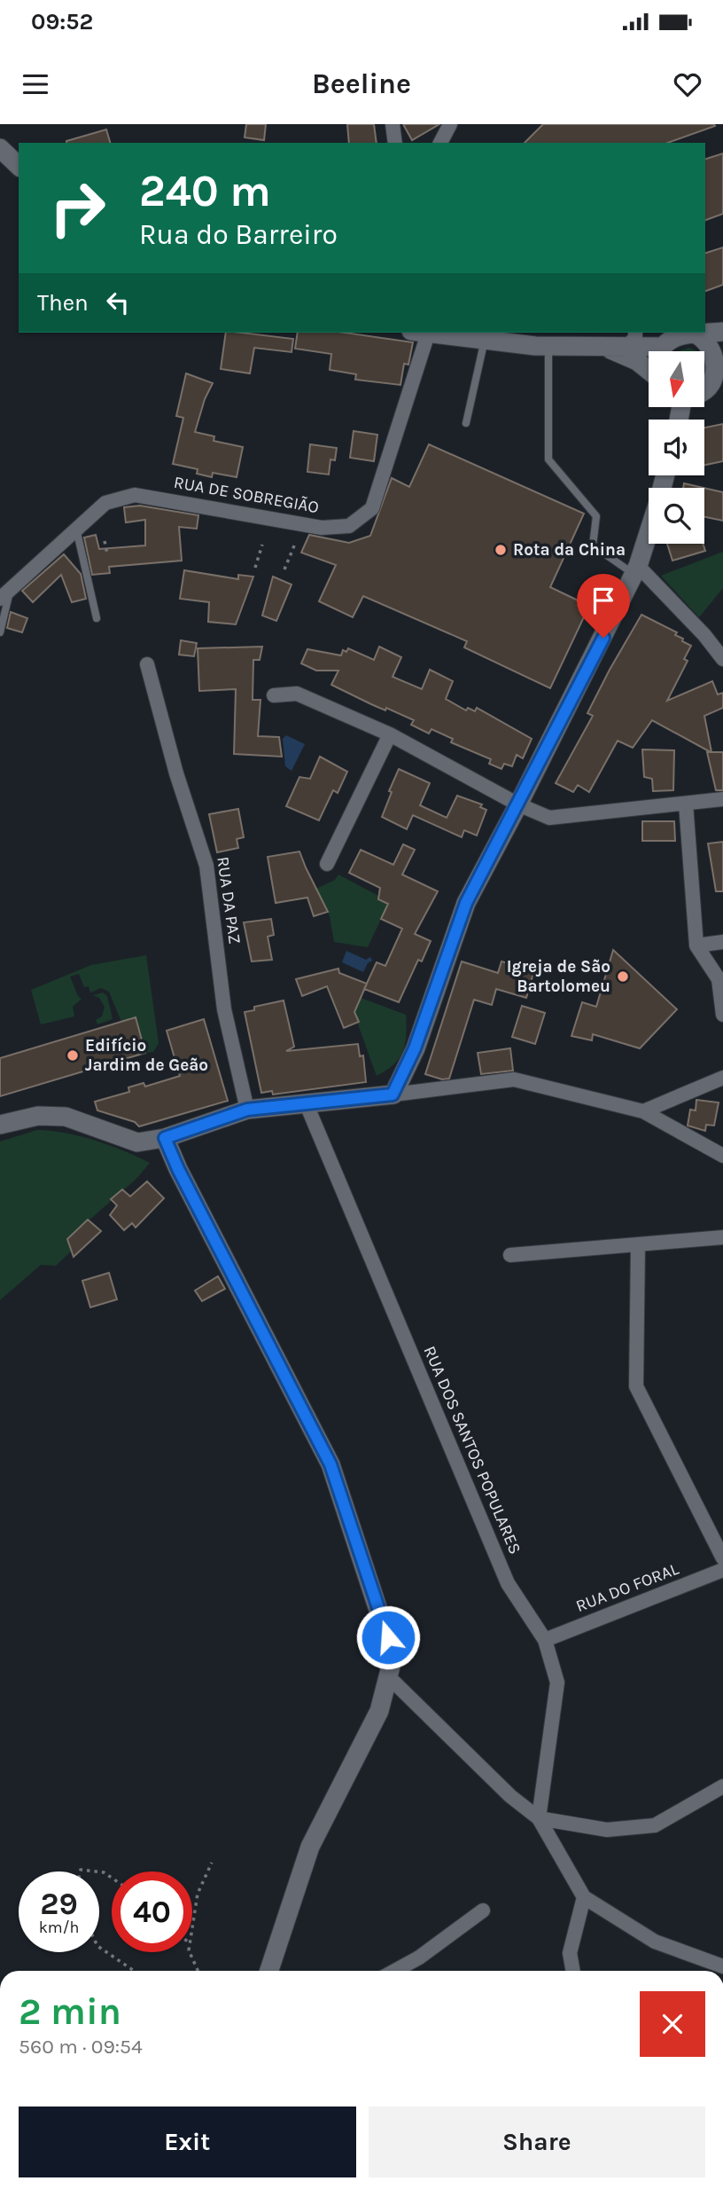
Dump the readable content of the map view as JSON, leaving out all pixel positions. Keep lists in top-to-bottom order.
{
  "streets": {
    "street": [
      "RUA DE SOBREGIÃO",
      "RUA DA PAZ",
      "RUA DOS SANTOS POPULARES",
      "RUA DO FORAL"
    ]
  },
  "crossings": [
    ["RUA DOS SANTOS POPULARES", "RUA DO FORAL"]
  ],
  "places": ["Rota da China", "Igreja de São Bartolomeu", "Edifício Jardim de Geão"],
  "north": "bottom",
  "page": {
    "status": "09:52",
    "header": "Beeline",
    "turn": ["240 m", "Rua do Barreiro"],
    "then": "Then",
    "speed": "29 km/h",
    "limit": "40",
    "heading": ["2 min", "560 m · 09:54"],
    "buttons": ["Exit", "Share"]
  }
}
